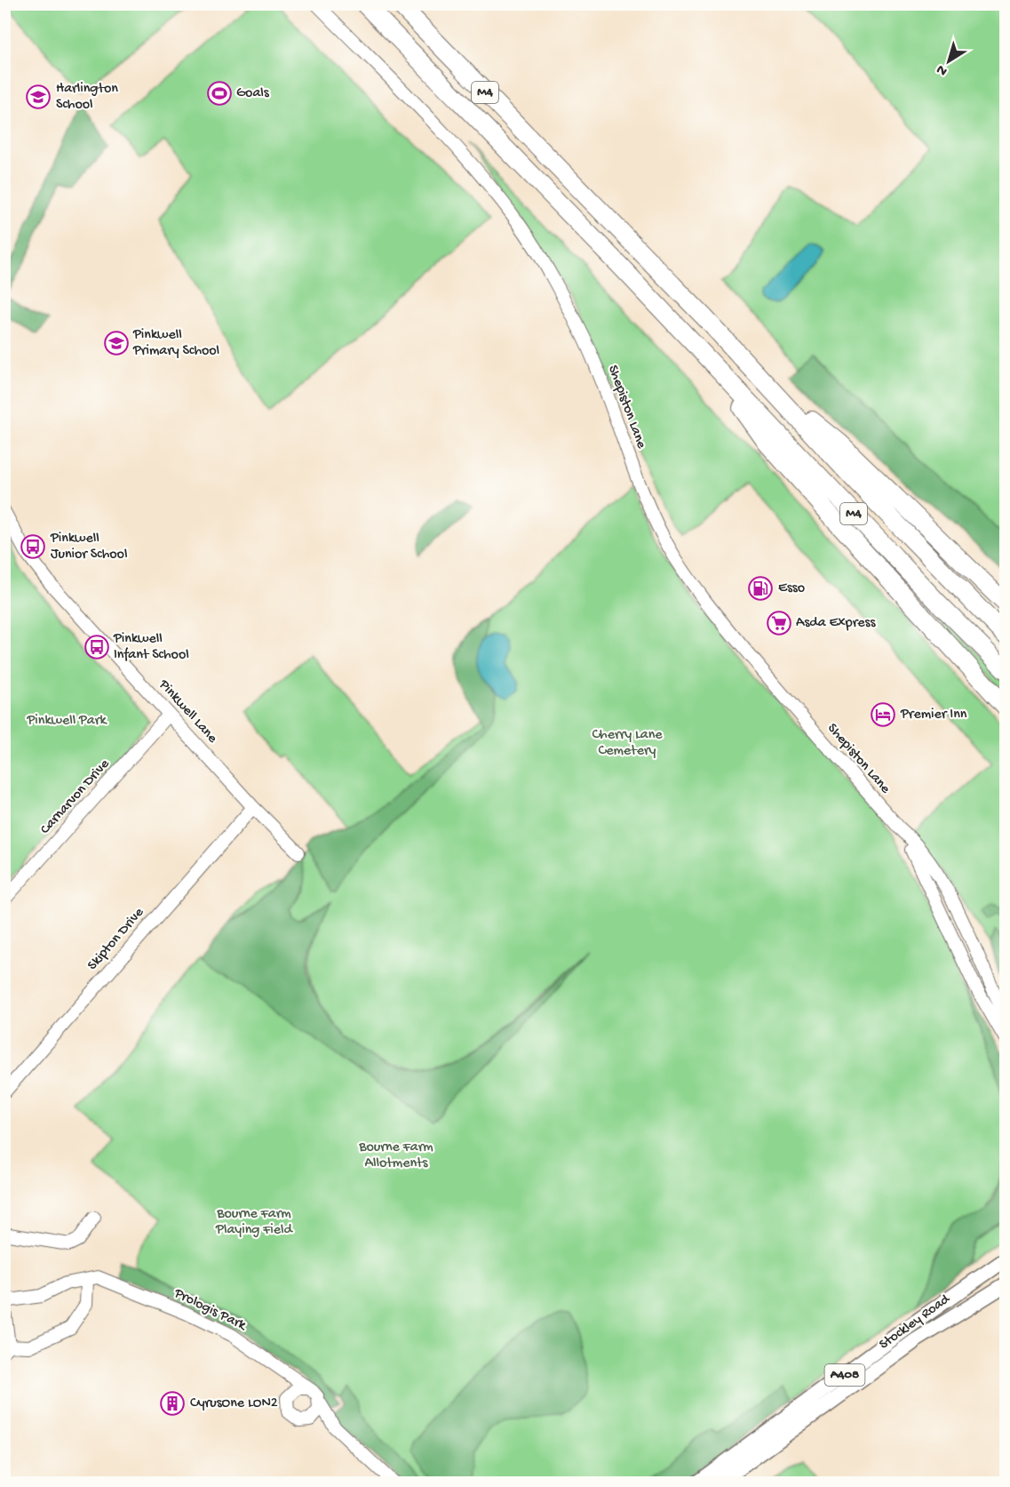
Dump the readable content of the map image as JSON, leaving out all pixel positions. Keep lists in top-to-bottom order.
{
  "streets": {
    "highway": ["M4"],
    "main road": ["Stockley Road", "A408"],
    "street": [
      "Shepiston Lane",
      "Pinkwell Lane",
      "Carnarvon Drive",
      "Skipton Drive",
      "Prologis Park"
    ]
  },
  "crossings": [
    ["Pinkwell Lane", "Carnarvon Drive"],
    ["Pinkwell Lane", "Skipton Drive"]
  ],
  "parks": [
    "Pinkwell Park",
    "Cherry Lane Cemetery",
    "Bourne Farm Allotments",
    "Bourne Farm Playing Field"
  ],
  "places": {
    "sports": ["Goals"],
    "school or university": ["Harlington School", "Pinkwell Primary School"],
    "bus stop": ["Pinkwell Junior School", "Pinkwell Infant School"],
    "fuel station": ["Esso"],
    "supermarket": ["Asda Express"],
    "hotel": ["Premier Inn"],
    "building": ["CyrusOne LON2"]
  },
  "north": "bottom left"
}
